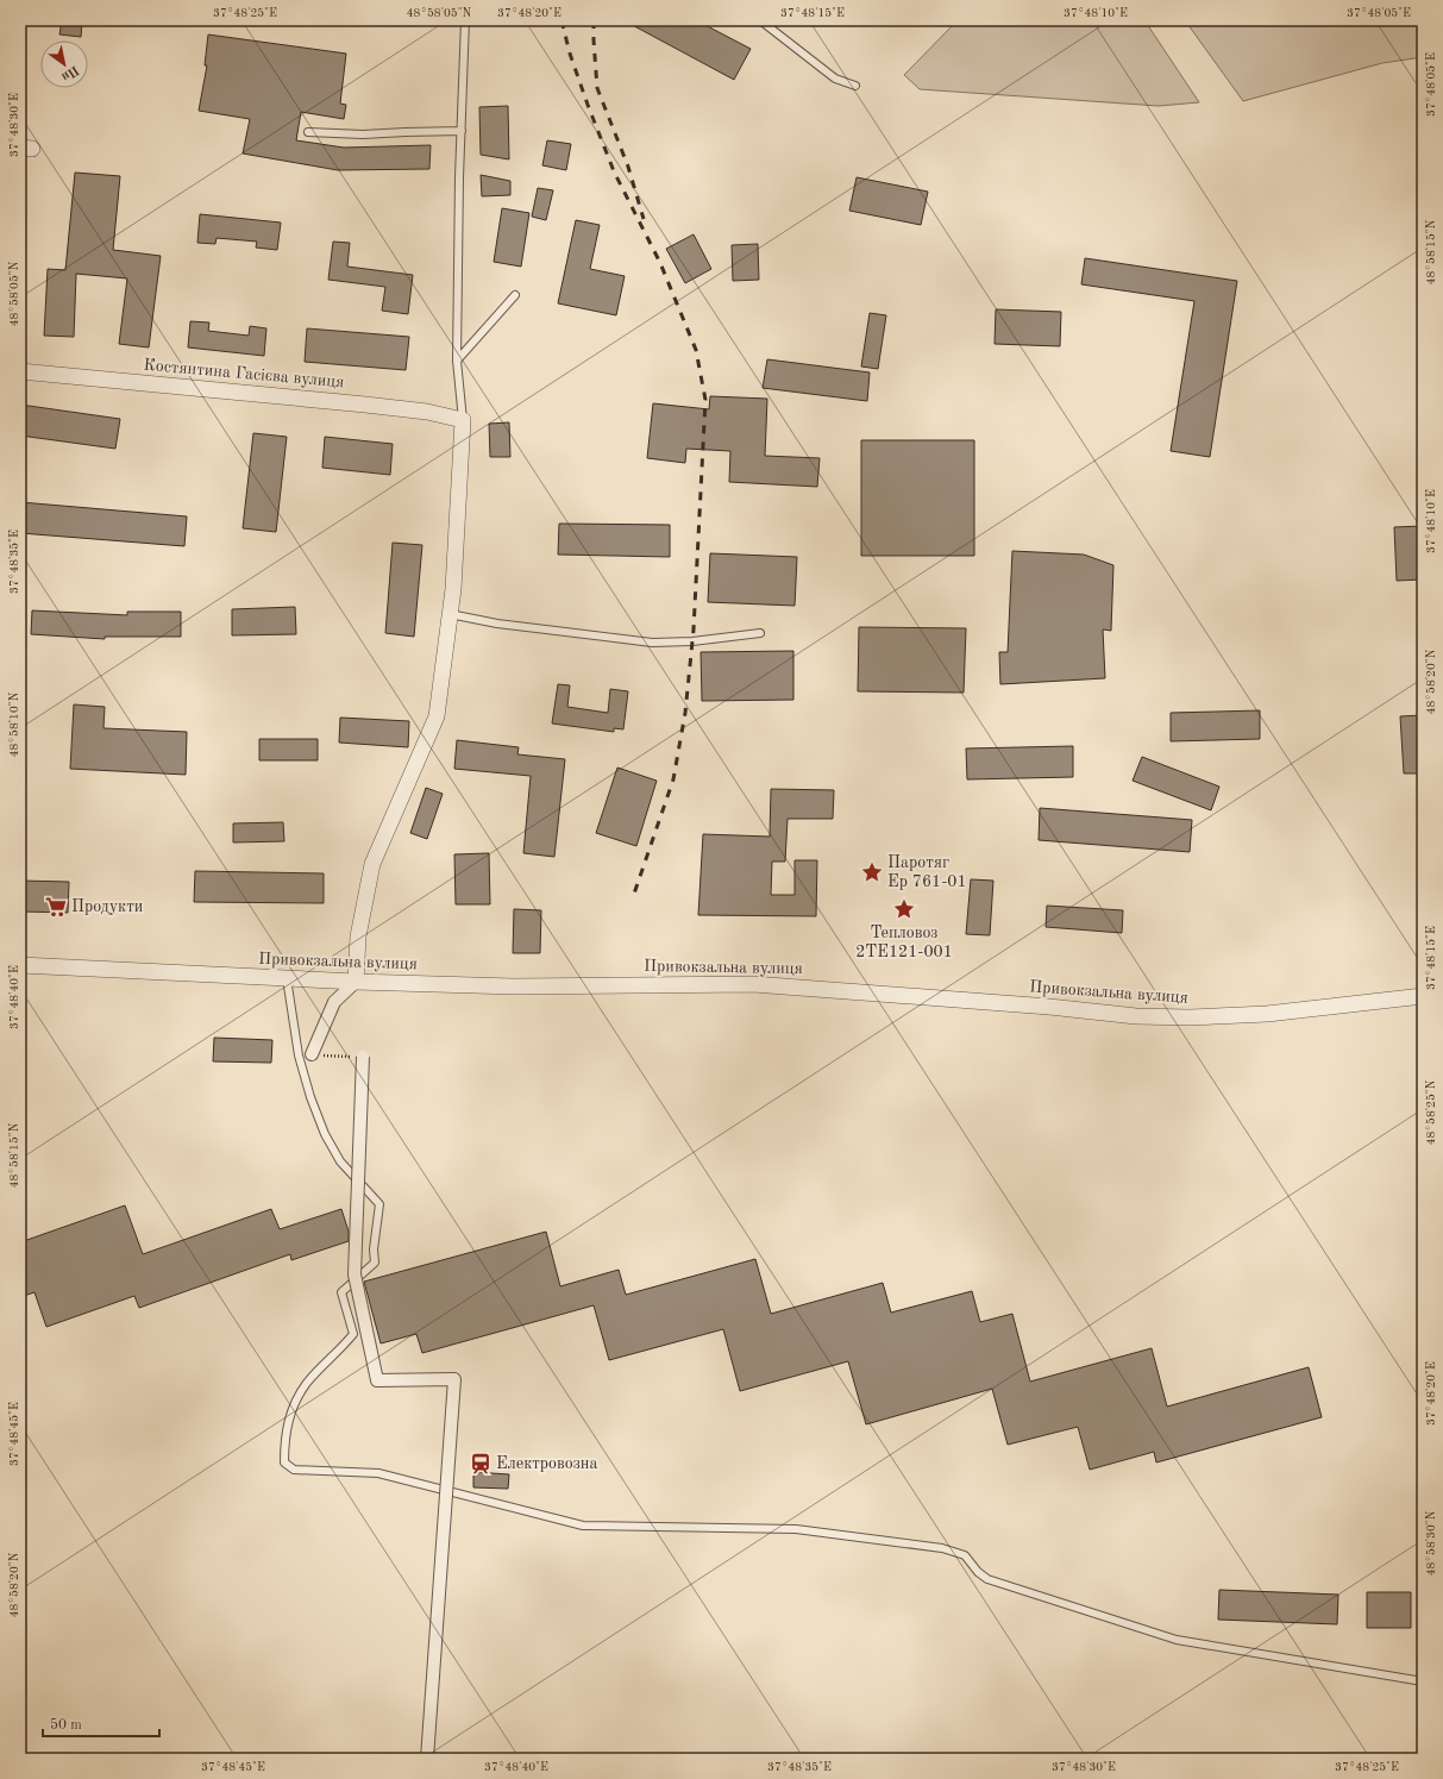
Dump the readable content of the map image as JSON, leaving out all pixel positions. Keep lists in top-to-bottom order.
{
  "streets": {
    "street": ["Костянтина Гасієва вулиця", "Привокзальна вулиця"]
  },
  "places": {
    "place": ["Паротяг Ер 761-01", "Тепловоз 2ТЕ121-001"],
    "supermarket": ["Продукти"],
    "station": ["Електровозна"]
  },
  "scale_bar": "50 m",
  "north": "bottom right",
  "coordinates": [
    "37°48'25\"E",
    "48°58'05\"N",
    "37°48'20\"E",
    "37°48'15\"E",
    "37°48'10\"E",
    "37°48'05\"E",
    "37°48'30\"E",
    "48°58'15\"N",
    "37°48'35\"E",
    "48°58'20\"N",
    "48°58'10\"N",
    "37°48'40\"E",
    "48°58'25\"N",
    "37°48'45\"E",
    "48°58'30\"N"
  ]
}
